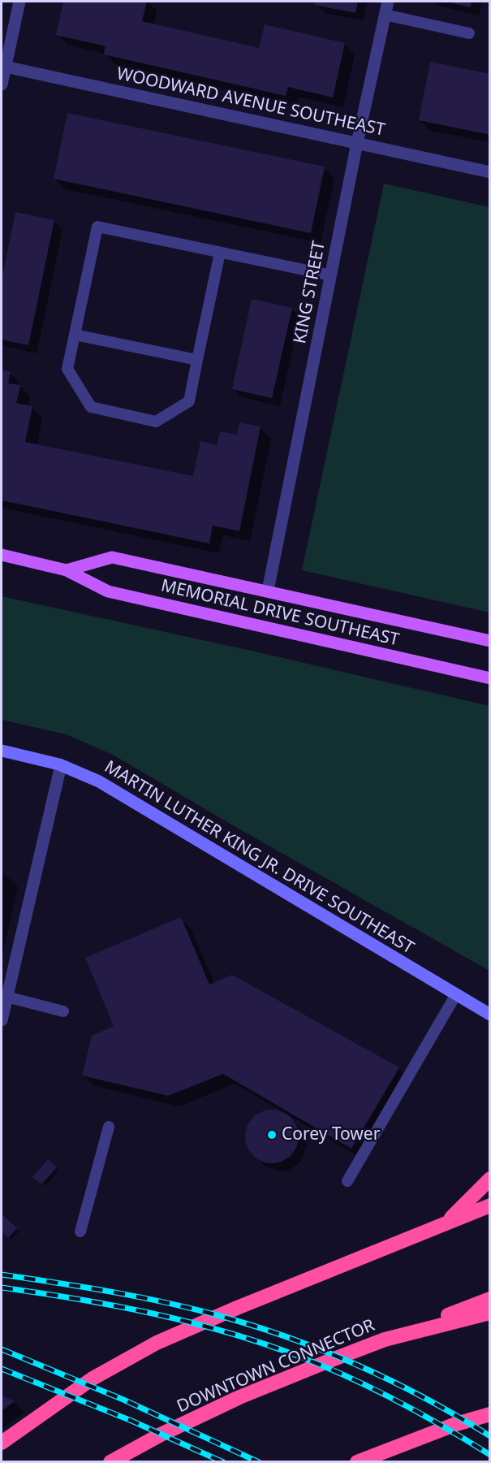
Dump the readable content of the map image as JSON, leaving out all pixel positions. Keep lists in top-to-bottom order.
{
  "streets": {
    "highway": ["DOWNTOWN CONNECTOR"],
    "main road": ["MEMORIAL DRIVE SOUTHEAST", "MARTIN LUTHER KING JR. DRIVE SOUTHEAST"],
    "street": ["WOODWARD AVENUE SOUTHEAST", "KING STREET"]
  },
  "crossings": [
    ["WOODWARD AVENUE SOUTHEAST", "KING STREET"],
    ["KING STREET", "MEMORIAL DRIVE SOUTHEAST"]
  ],
  "places": ["Corey Tower"]
}
